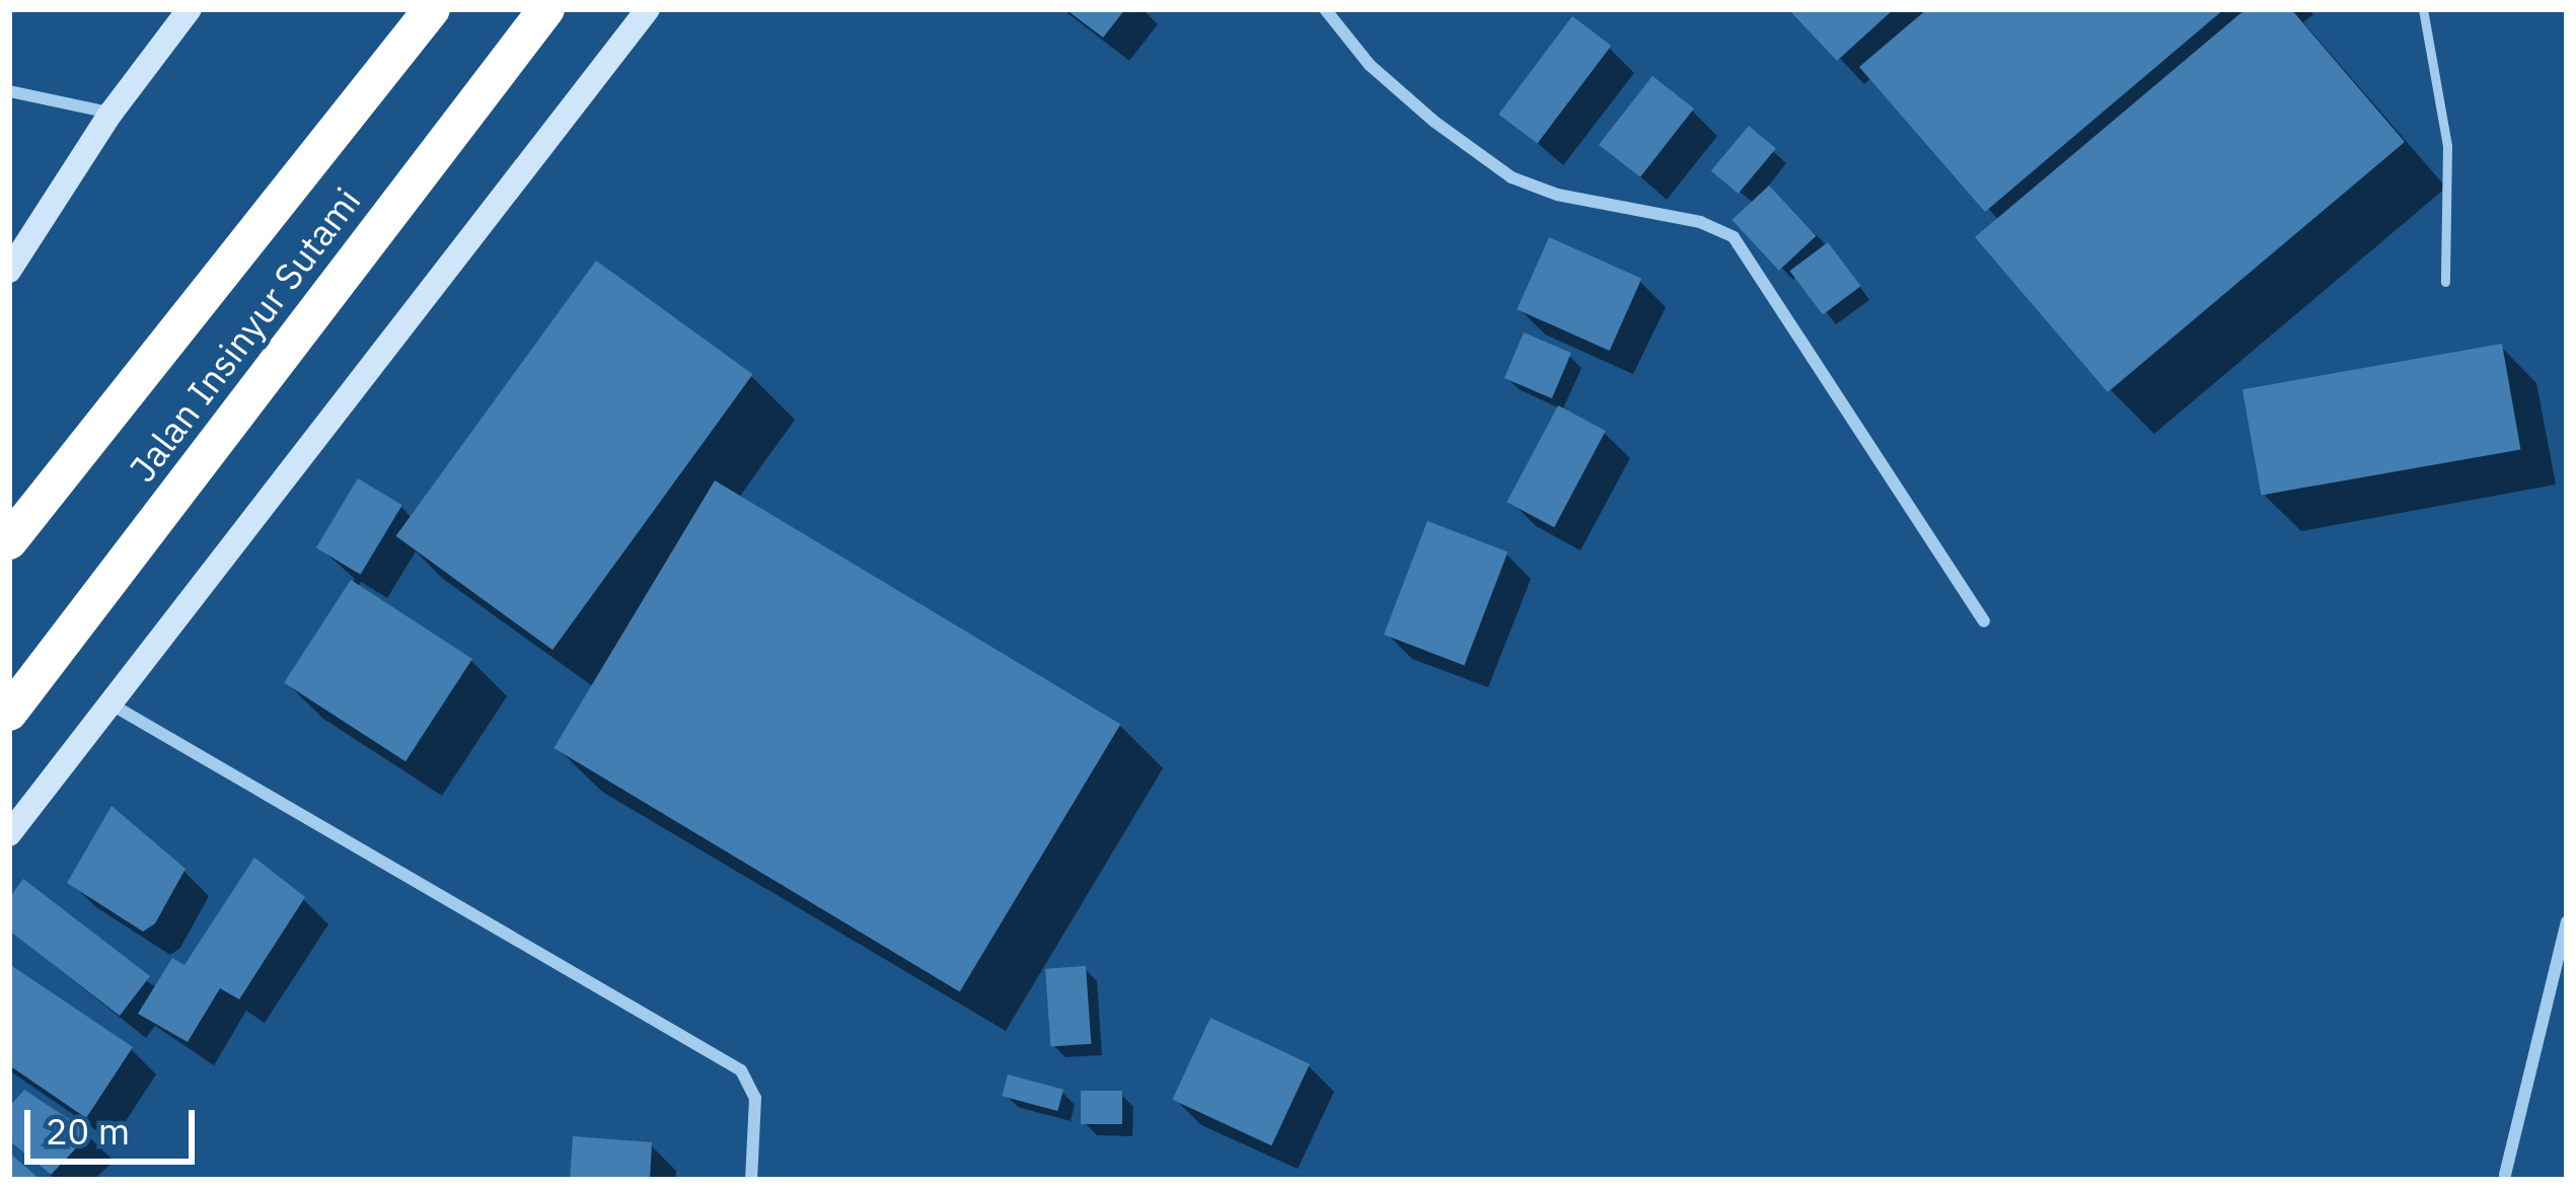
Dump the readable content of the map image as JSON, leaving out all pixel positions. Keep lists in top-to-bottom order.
{
  "streets": {
    "highway": ["Jalan Insinyur Sutami"]
  },
  "scale_bar": "20 m"
}
